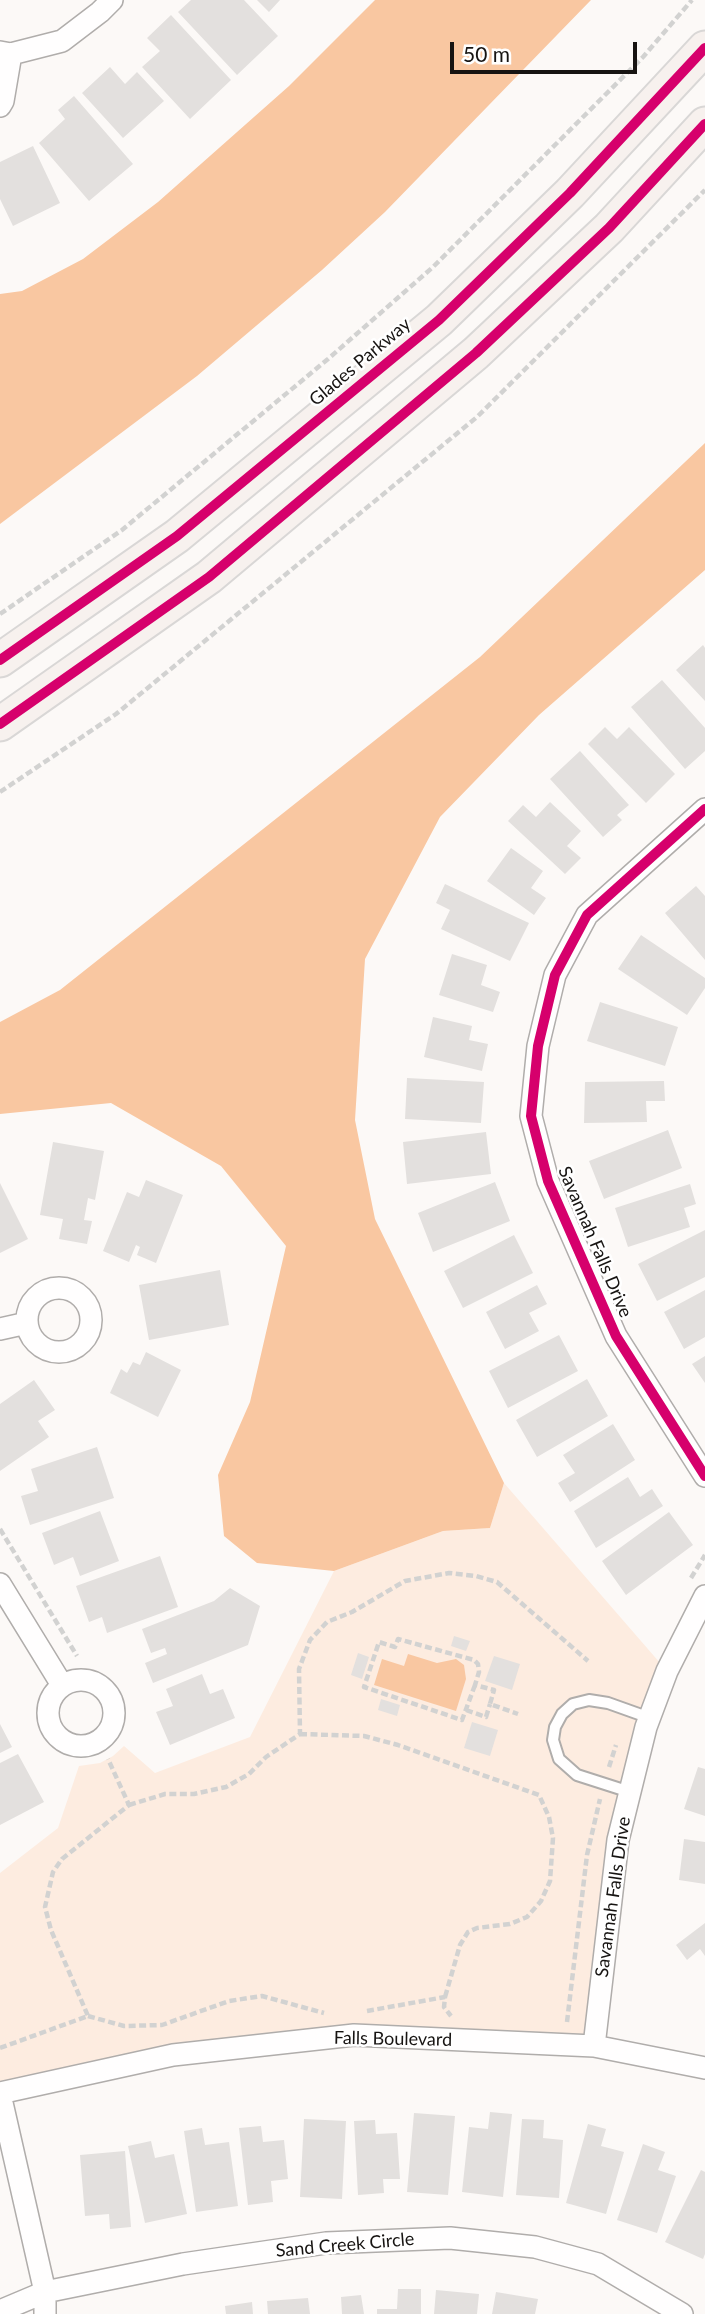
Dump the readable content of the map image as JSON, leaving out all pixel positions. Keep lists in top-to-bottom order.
{
  "streets": {
    "main road": ["Glades Parkway"],
    "street": ["Savannah Falls Drive", "Falls Boulevard", "Sand Creek Circle"]
  },
  "crossings": [
    ["Savannah Falls Drive", "Falls Boulevard"]
  ],
  "scale_bar": "50 m"
}
